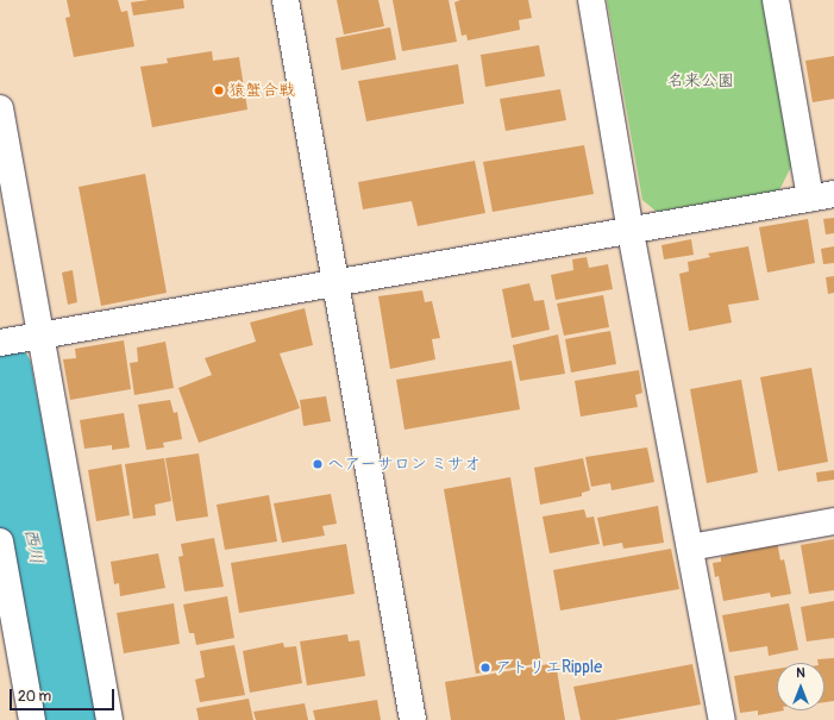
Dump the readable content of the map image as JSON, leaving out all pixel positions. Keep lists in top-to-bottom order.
{
  "water": ["西川"],
  "parks": ["名来公園"],
  "places": ["猿蟹合戦", "ヘアーサロン ミサオ", "アトリエRipple"],
  "scale_bar": "20 m",
  "north": "top"
}
